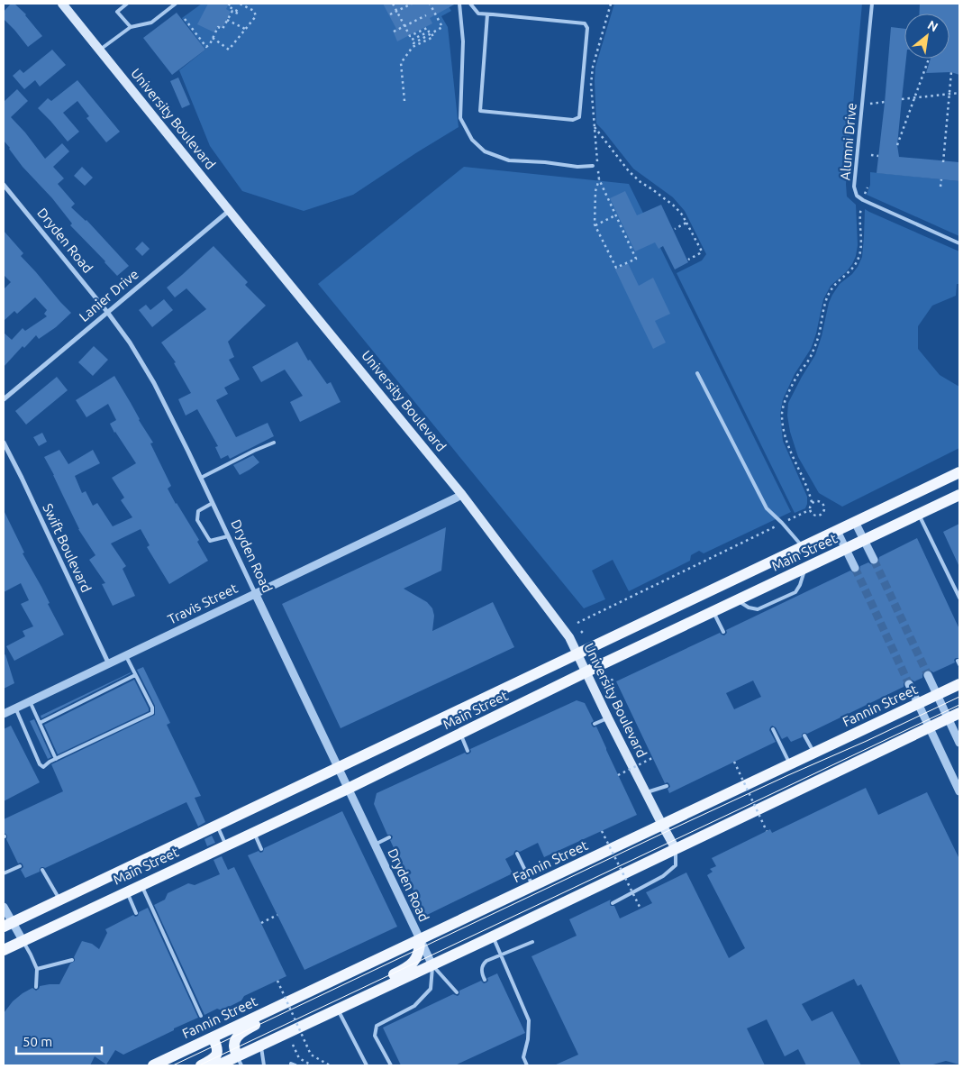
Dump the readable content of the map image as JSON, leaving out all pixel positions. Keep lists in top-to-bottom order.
{
  "streets": {
    "main road": ["University Boulevard", "Main Street", "Fannin Street"],
    "street": [
      "Dryden Road",
      "Lanier Drive",
      "Swift Boulevard",
      "Travis Street"
    ],
    "lane": ["Alumni Drive"]
  },
  "crossings": [
    ["University Boulevard", "Lanier Drive"],
    ["University Boulevard", "Main Street"],
    ["University Boulevard", "Travis Street"],
    ["University Boulevard", "Fannin Street"],
    ["Dryden Road", "Lanier Drive"],
    ["Dryden Road", "Main Street"],
    ["Dryden Road", "Travis Street"],
    ["Dryden Road", "Fannin Street"],
    ["Swift Boulevard", "Travis Street"]
  ],
  "scale_bar": "50 m",
  "north": "top right"
}
